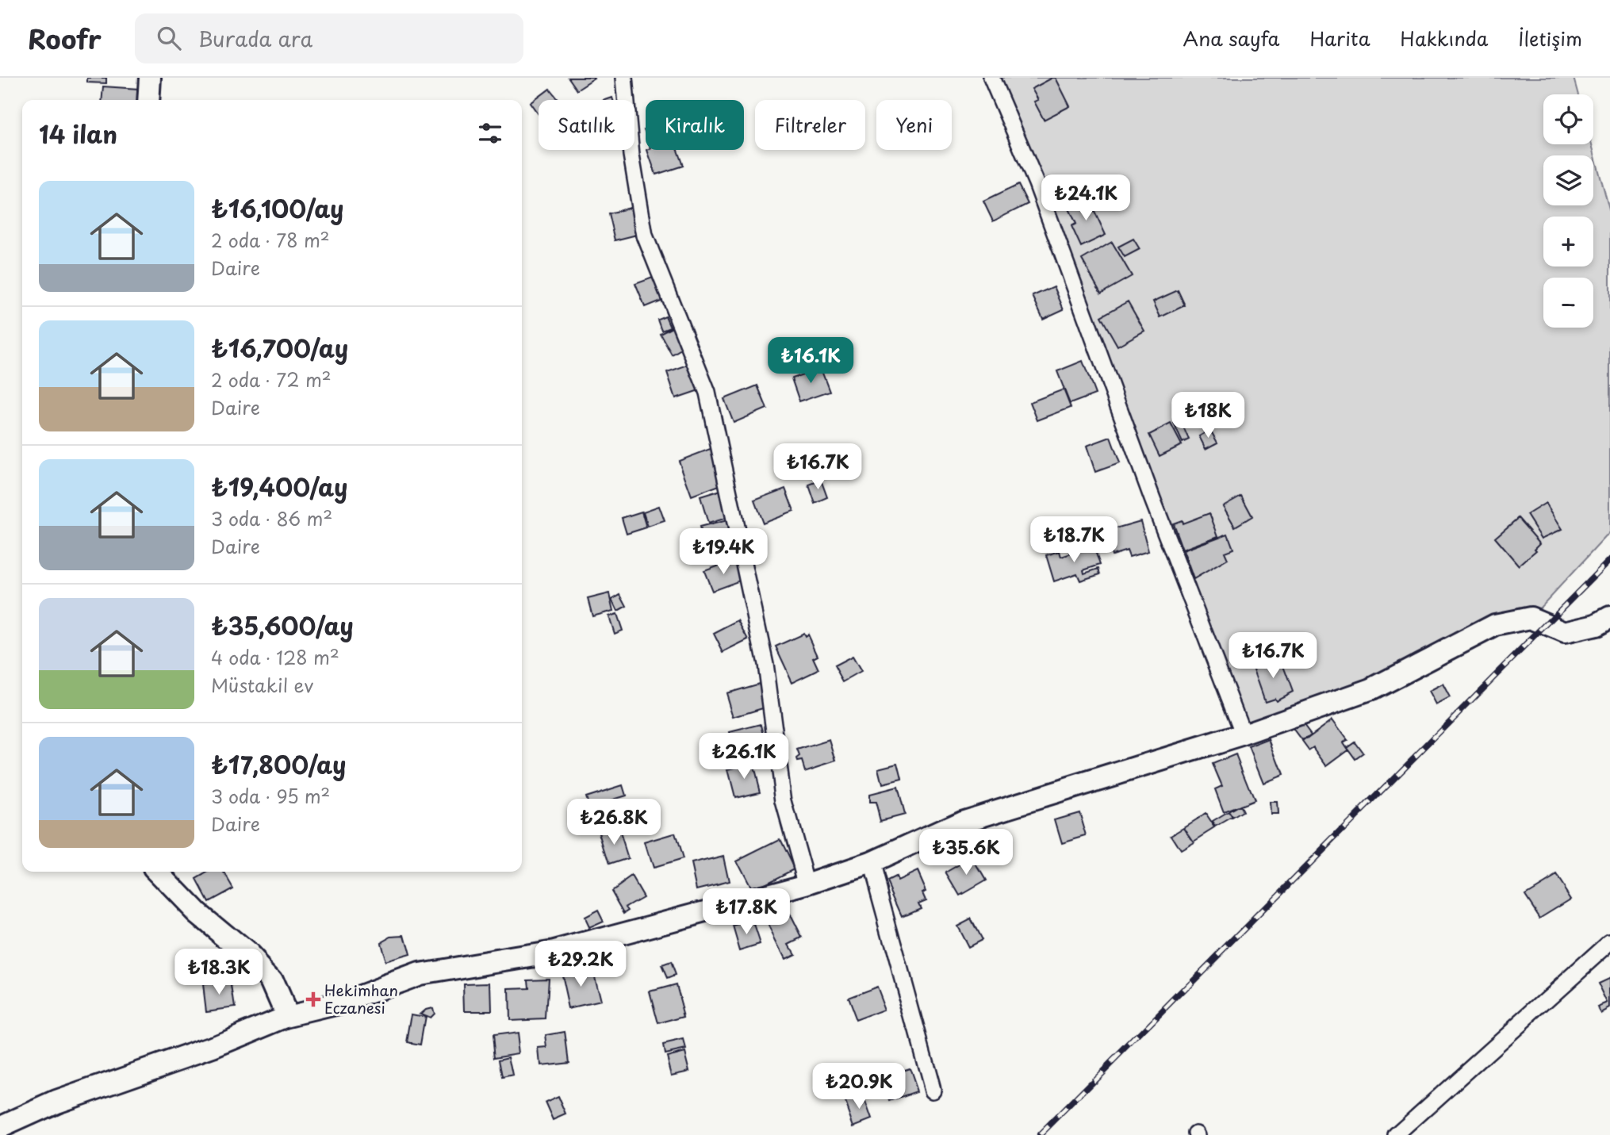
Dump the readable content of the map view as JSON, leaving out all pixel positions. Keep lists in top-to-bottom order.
{
  "places": {
    "health": ["Hekimhan Eczanesi"]
  },
  "page": {
    "header": "Roofr",
    "search": "Burada ara",
    "nav": [
      "Ana sayfa",
      "Harita",
      "Hakkında",
      "İletişim"
    ],
    "map_buttons": ["+", "−"],
    "chip": [
      "Satılık",
      "Kiralık",
      "Filtreler",
      "Yeni"
    ],
    "heading": "14 ilan",
    "list": [
      {
        "name": "₺16,100/ay",
        "note": "2 oda · 78 m² · Daire"
      },
      {
        "name": "₺16,700/ay",
        "note": "2 oda · 72 m² · Daire"
      },
      {
        "name": "₺19,400/ay",
        "note": "3 oda · 86 m² · Daire"
      },
      {
        "name": "₺35,600/ay",
        "note": "4 oda · 128 m² · Müstakil ev"
      },
      {
        "name": "₺17,800/ay",
        "note": "3 oda · 95 m² · Daire"
      }
    ],
    "price": [
      "₺24.1K",
      "₺16.1K",
      "₺18K",
      "₺16.7K",
      "₺18.7K",
      "₺19.4K",
      "₺16.7K",
      "₺26.1K",
      "₺26.8K",
      "₺35.6K",
      "₺17.8K",
      "₺29.2K",
      "₺18.3K",
      "₺20.9K"
    ]
  }
}
